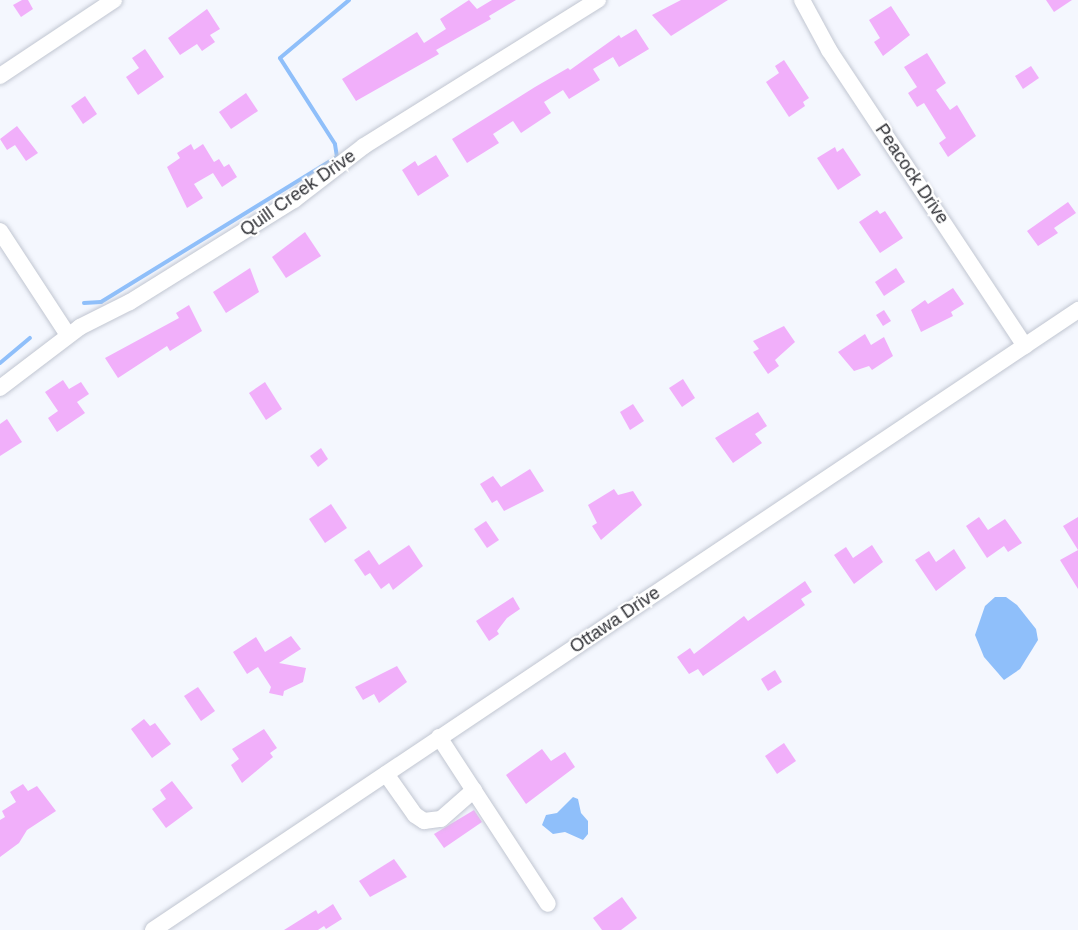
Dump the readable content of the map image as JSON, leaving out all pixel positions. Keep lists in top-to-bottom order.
{
  "streets": {
    "street": ["Peacock Drive", "Quill Creek Drive", "Ottawa Drive"]
  },
  "crossings": [
    ["Peacock Drive", "Ottawa Drive"]
  ]
}
